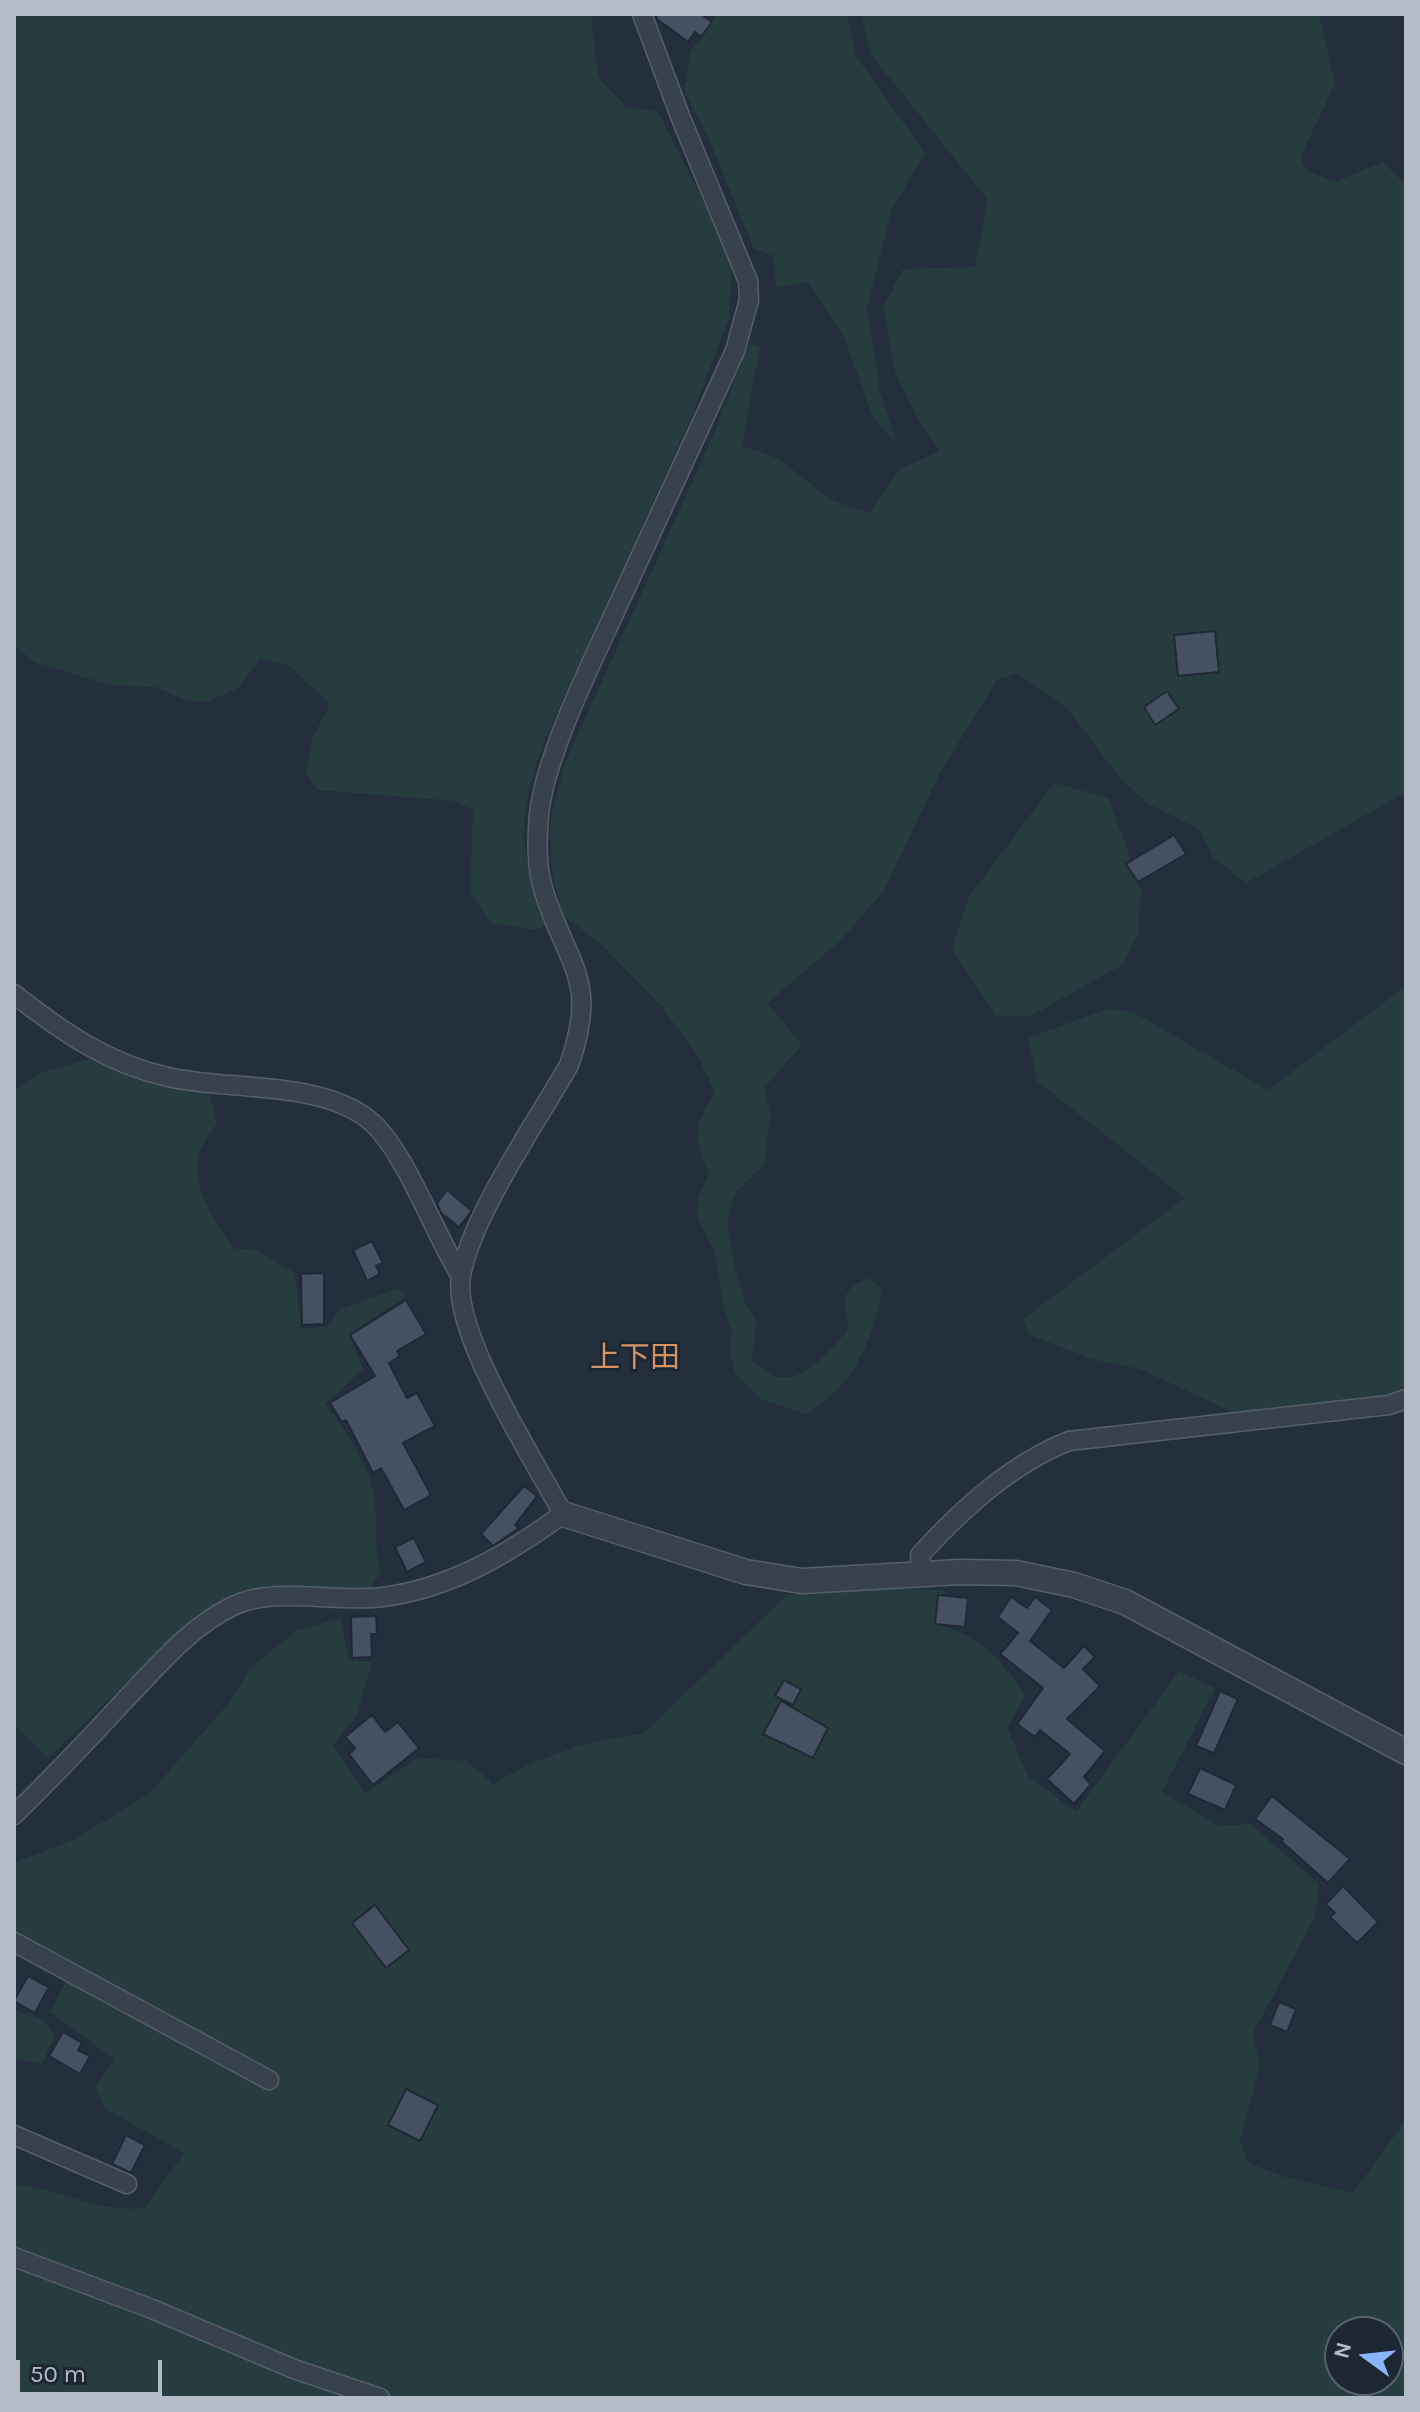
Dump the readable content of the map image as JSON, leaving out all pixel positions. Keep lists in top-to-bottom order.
{
  "districts": ["上下田"],
  "scale_bar": "50 m",
  "north": "left"
}
